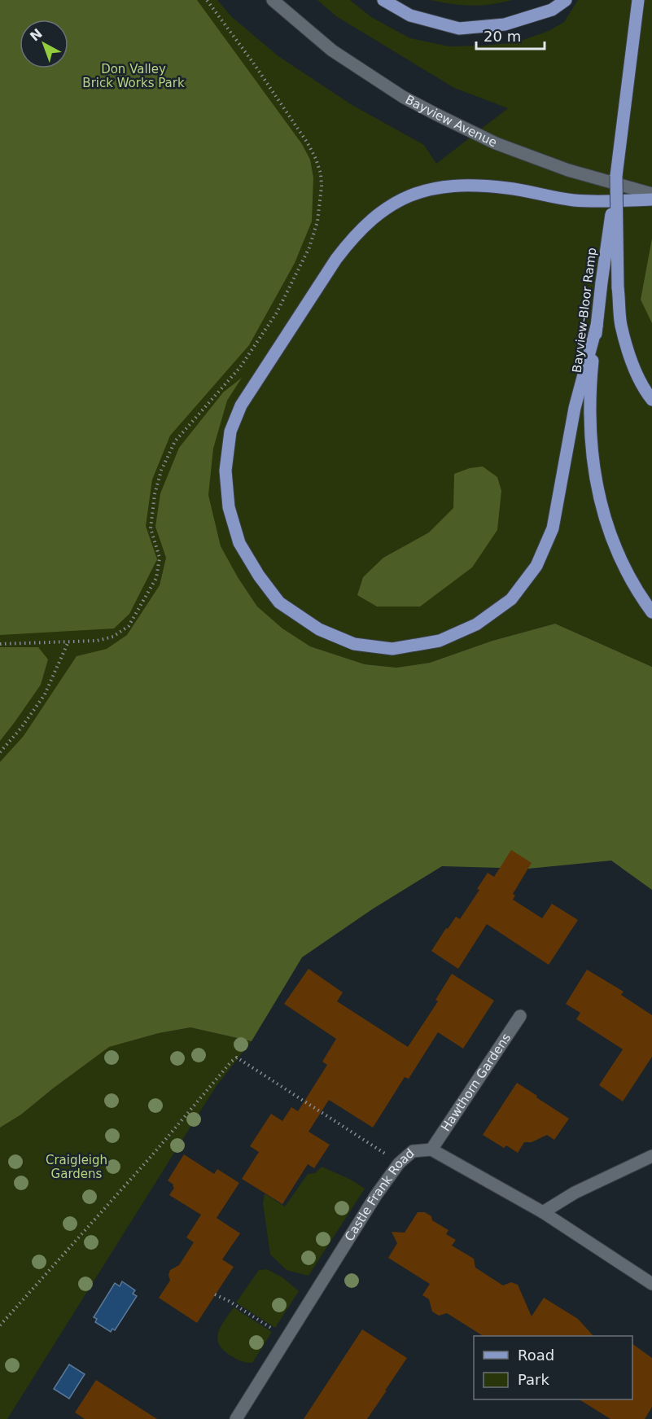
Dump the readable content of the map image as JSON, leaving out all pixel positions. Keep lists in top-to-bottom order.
{
  "streets": {
    "main road": ["Bayview-Bloor Ramp"],
    "street": ["Bayview Avenue", "Hawthorn Gardens", "Castle Frank Road"]
  },
  "crossings": [
    ["Hawthorn Gardens", "Castle Frank Road"]
  ],
  "parks": ["Don Valley Brick Works Park", "Craigleigh Gardens"],
  "legend": ["Road", "Park"],
  "scale_bar": "20 m",
  "north": "top left"
}
